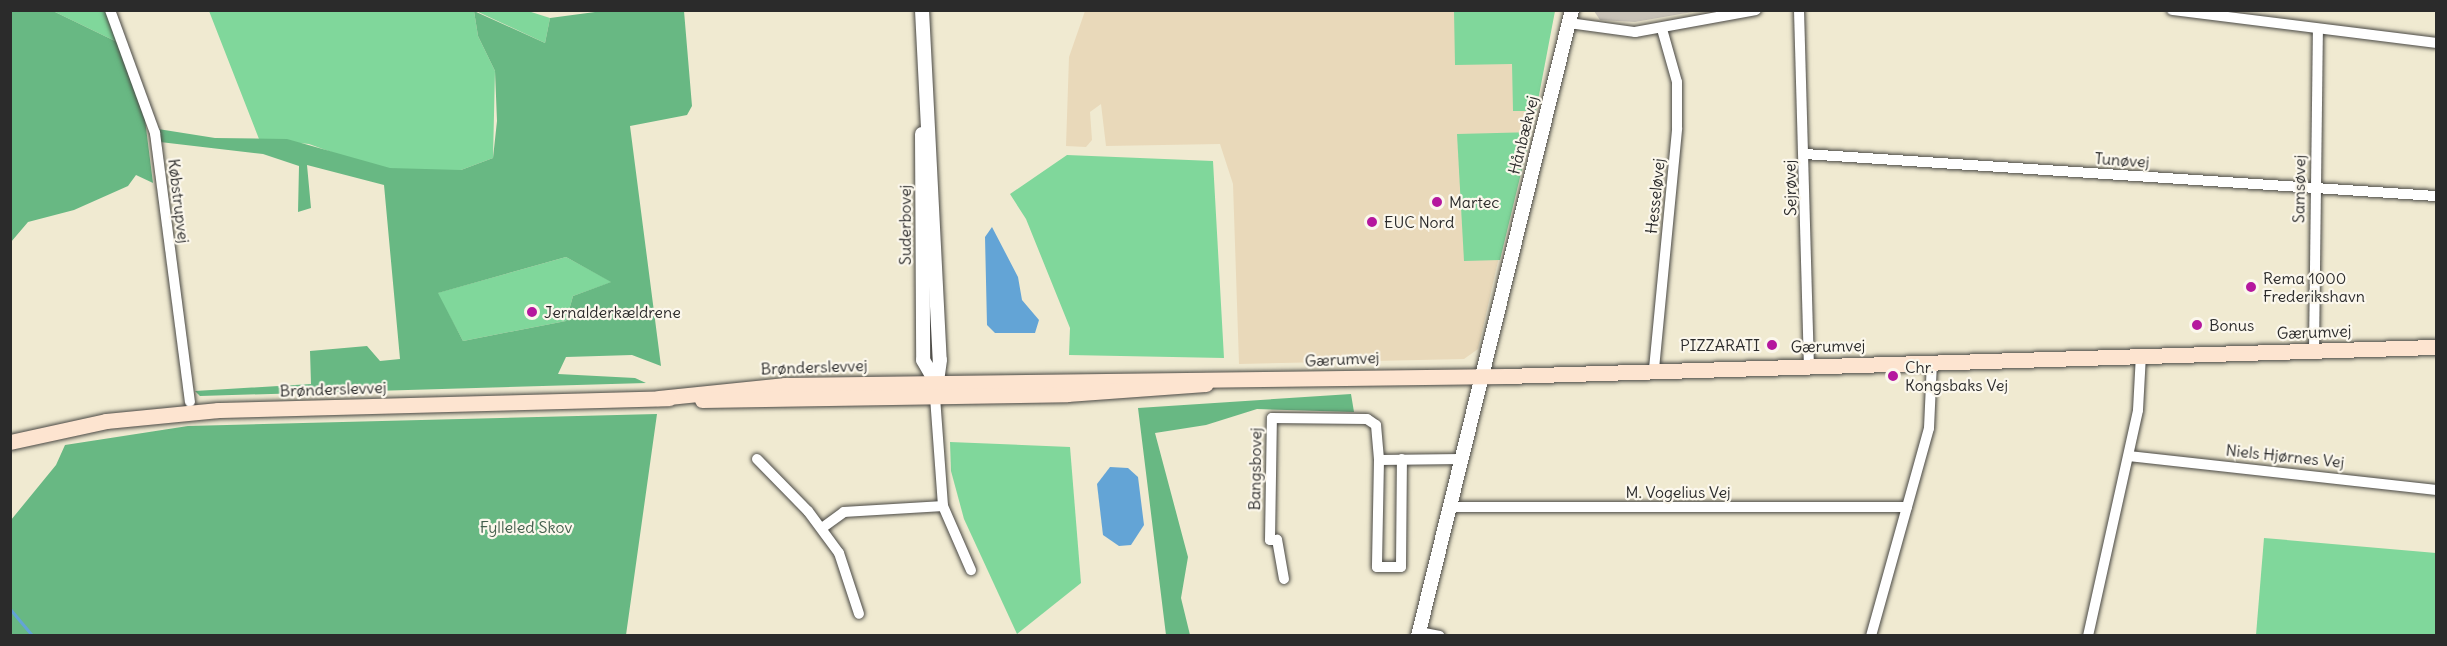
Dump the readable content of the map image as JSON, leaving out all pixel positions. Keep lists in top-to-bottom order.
{
  "streets": {
    "main road": ["Gærumvej", "Brønderslevvej"],
    "street": [
      "Hånbækvej",
      "Tunøvej",
      "Sejrøvej",
      "Samsøvej",
      "Hesseløvej",
      "Købstrupvej",
      "Suderbovej",
      "Niels Hjørnes Vej",
      "Bangsbovej",
      "M. Vogelius Vej"
    ]
  },
  "crossings": [
    ["Hånbækvej", "Gærumvej"],
    ["Tunøvej", "Sejrøvej"],
    ["Tunøvej", "Samsøvej"],
    ["Sejrøvej", "Gærumvej"],
    ["Samsøvej", "Gærumvej"],
    ["Hesseløvej", "Gærumvej"],
    ["Suderbovej", "Gærumvej"],
    ["Suderbovej", "Brønderslevvej"],
    ["Gærumvej", "Brønderslevvej"]
  ],
  "parks": ["Fylleled Skov"],
  "places": [
    "Martec",
    "EUC Nord",
    "Rema 1000 Frederikshavn",
    "Jernalderkældrene",
    "Bonus",
    "PIZZARATI",
    "Chr. Kongsbaks Vej"
  ]
}
